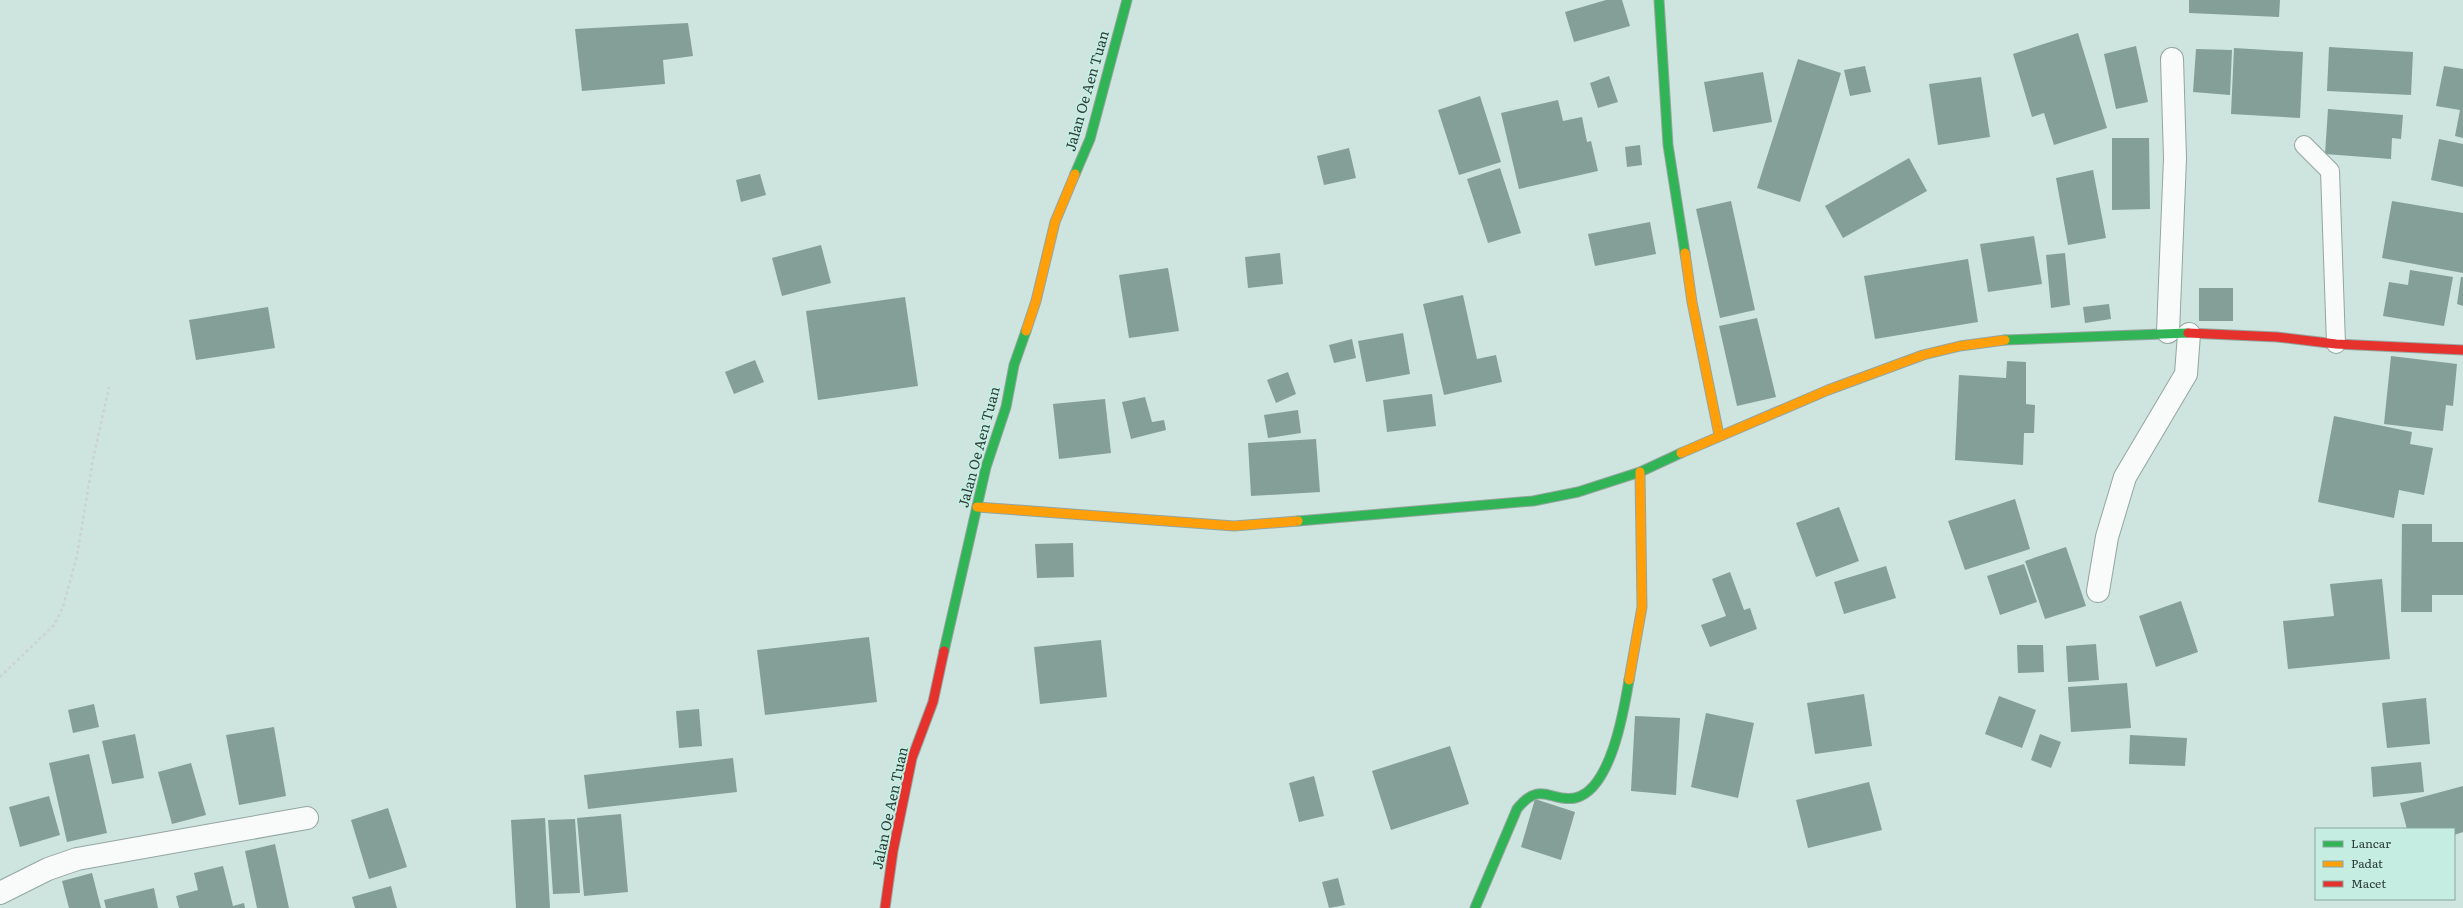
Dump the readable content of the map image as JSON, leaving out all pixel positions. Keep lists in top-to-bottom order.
{
  "streets": {
    "street": ["Jalan Oe Aen Tuan"]
  },
  "legend": ["Lancar", "Padat", "Macet"]
}
